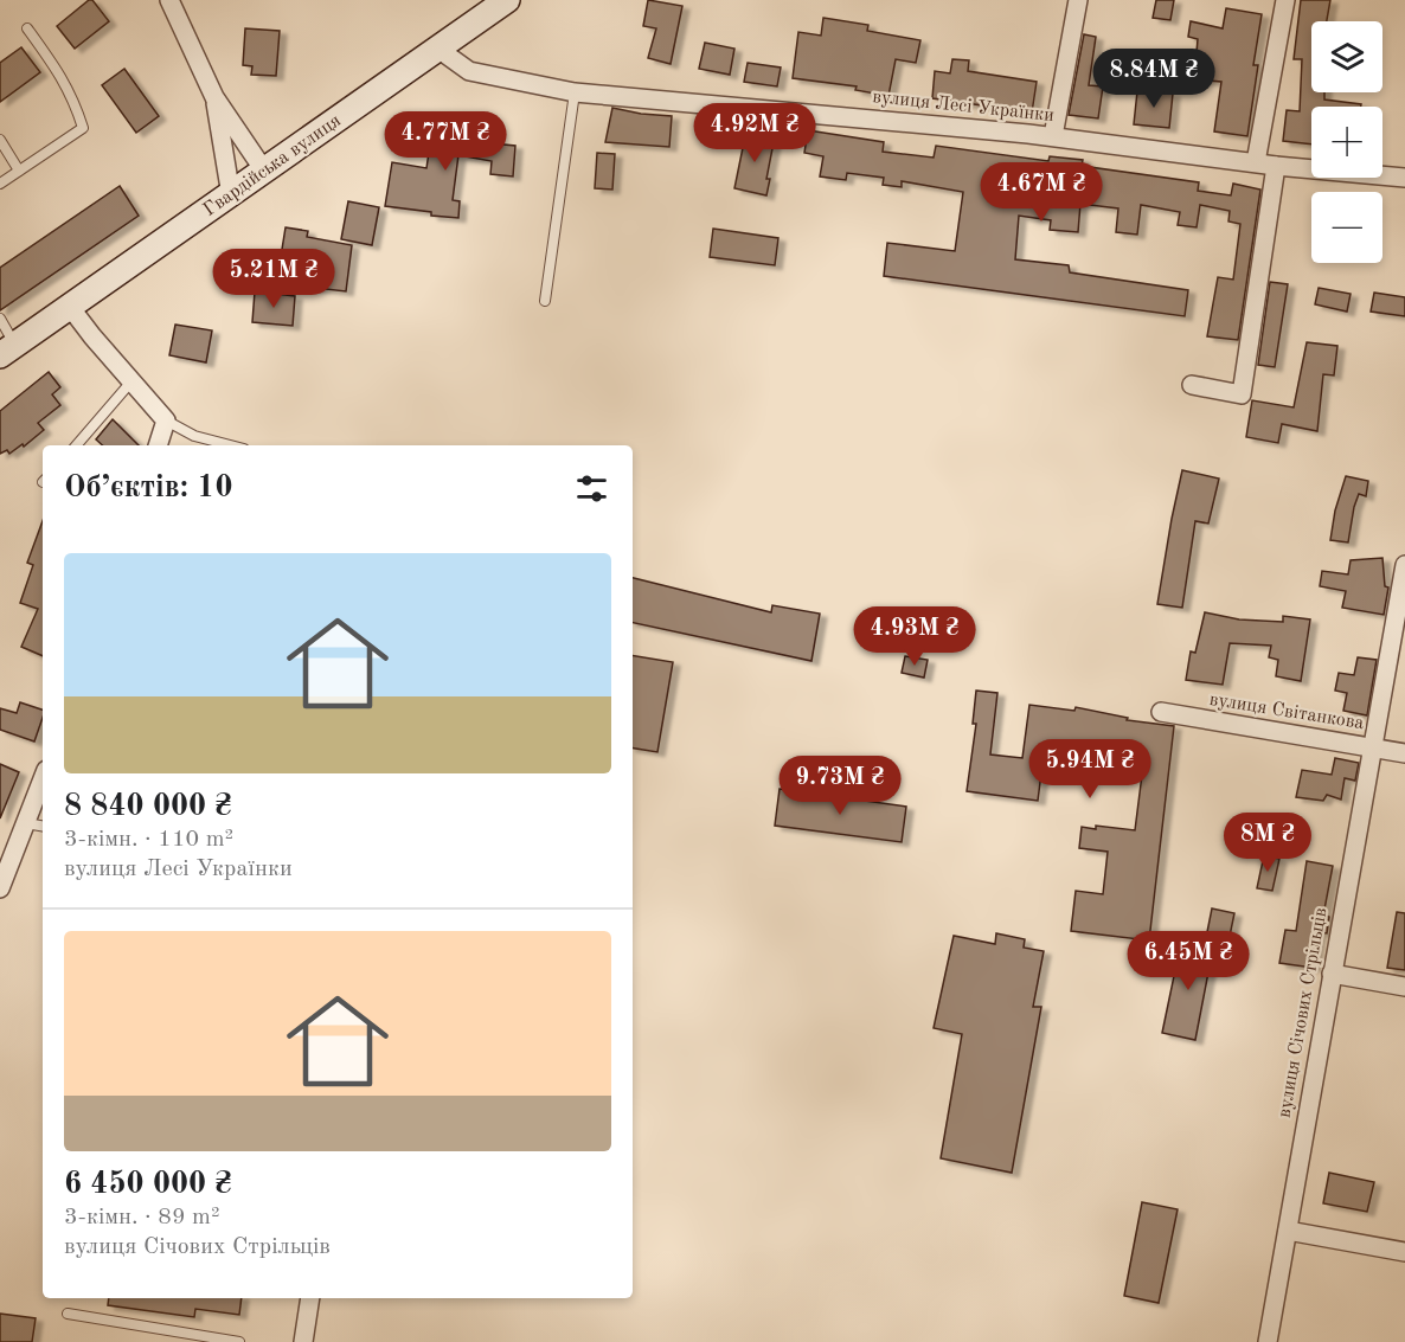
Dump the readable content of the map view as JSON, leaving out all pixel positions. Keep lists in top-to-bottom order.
{
  "streets": {
    "main road": ["Гвардійська вулиця"],
    "street": ["вулиця Лесі Українки", "вулиця Світанкова", "вулиця Січових Стрільців"]
  },
  "crossings": [
    ["вулиця Лесі Українки", "Гвардійська вулиця"],
    ["вулиця Світанкова", "вулиця Січових Стрільців"]
  ],
  "page": {
    "map_buttons": ["+", "−"],
    "price": [
      "8.84M ₴",
      "4.92M ₴",
      "4.77M ₴",
      "4.67M ₴",
      "5.21M ₴",
      "4.93M ₴",
      "5.94M ₴",
      "9.73M ₴",
      "8M ₴",
      "6.45M ₴"
    ],
    "heading": "Об’єктів: 10",
    "list": [
      {
        "name": "8 840 000 ₴",
        "note": "3-кімн. · 110 m² · вулиця Лесі Українки"
      },
      {
        "name": "6 450 000 ₴",
        "note": "3-кімн. · 89 m² · вулиця Січових Стрільців"
      }
    ]
  }
}
